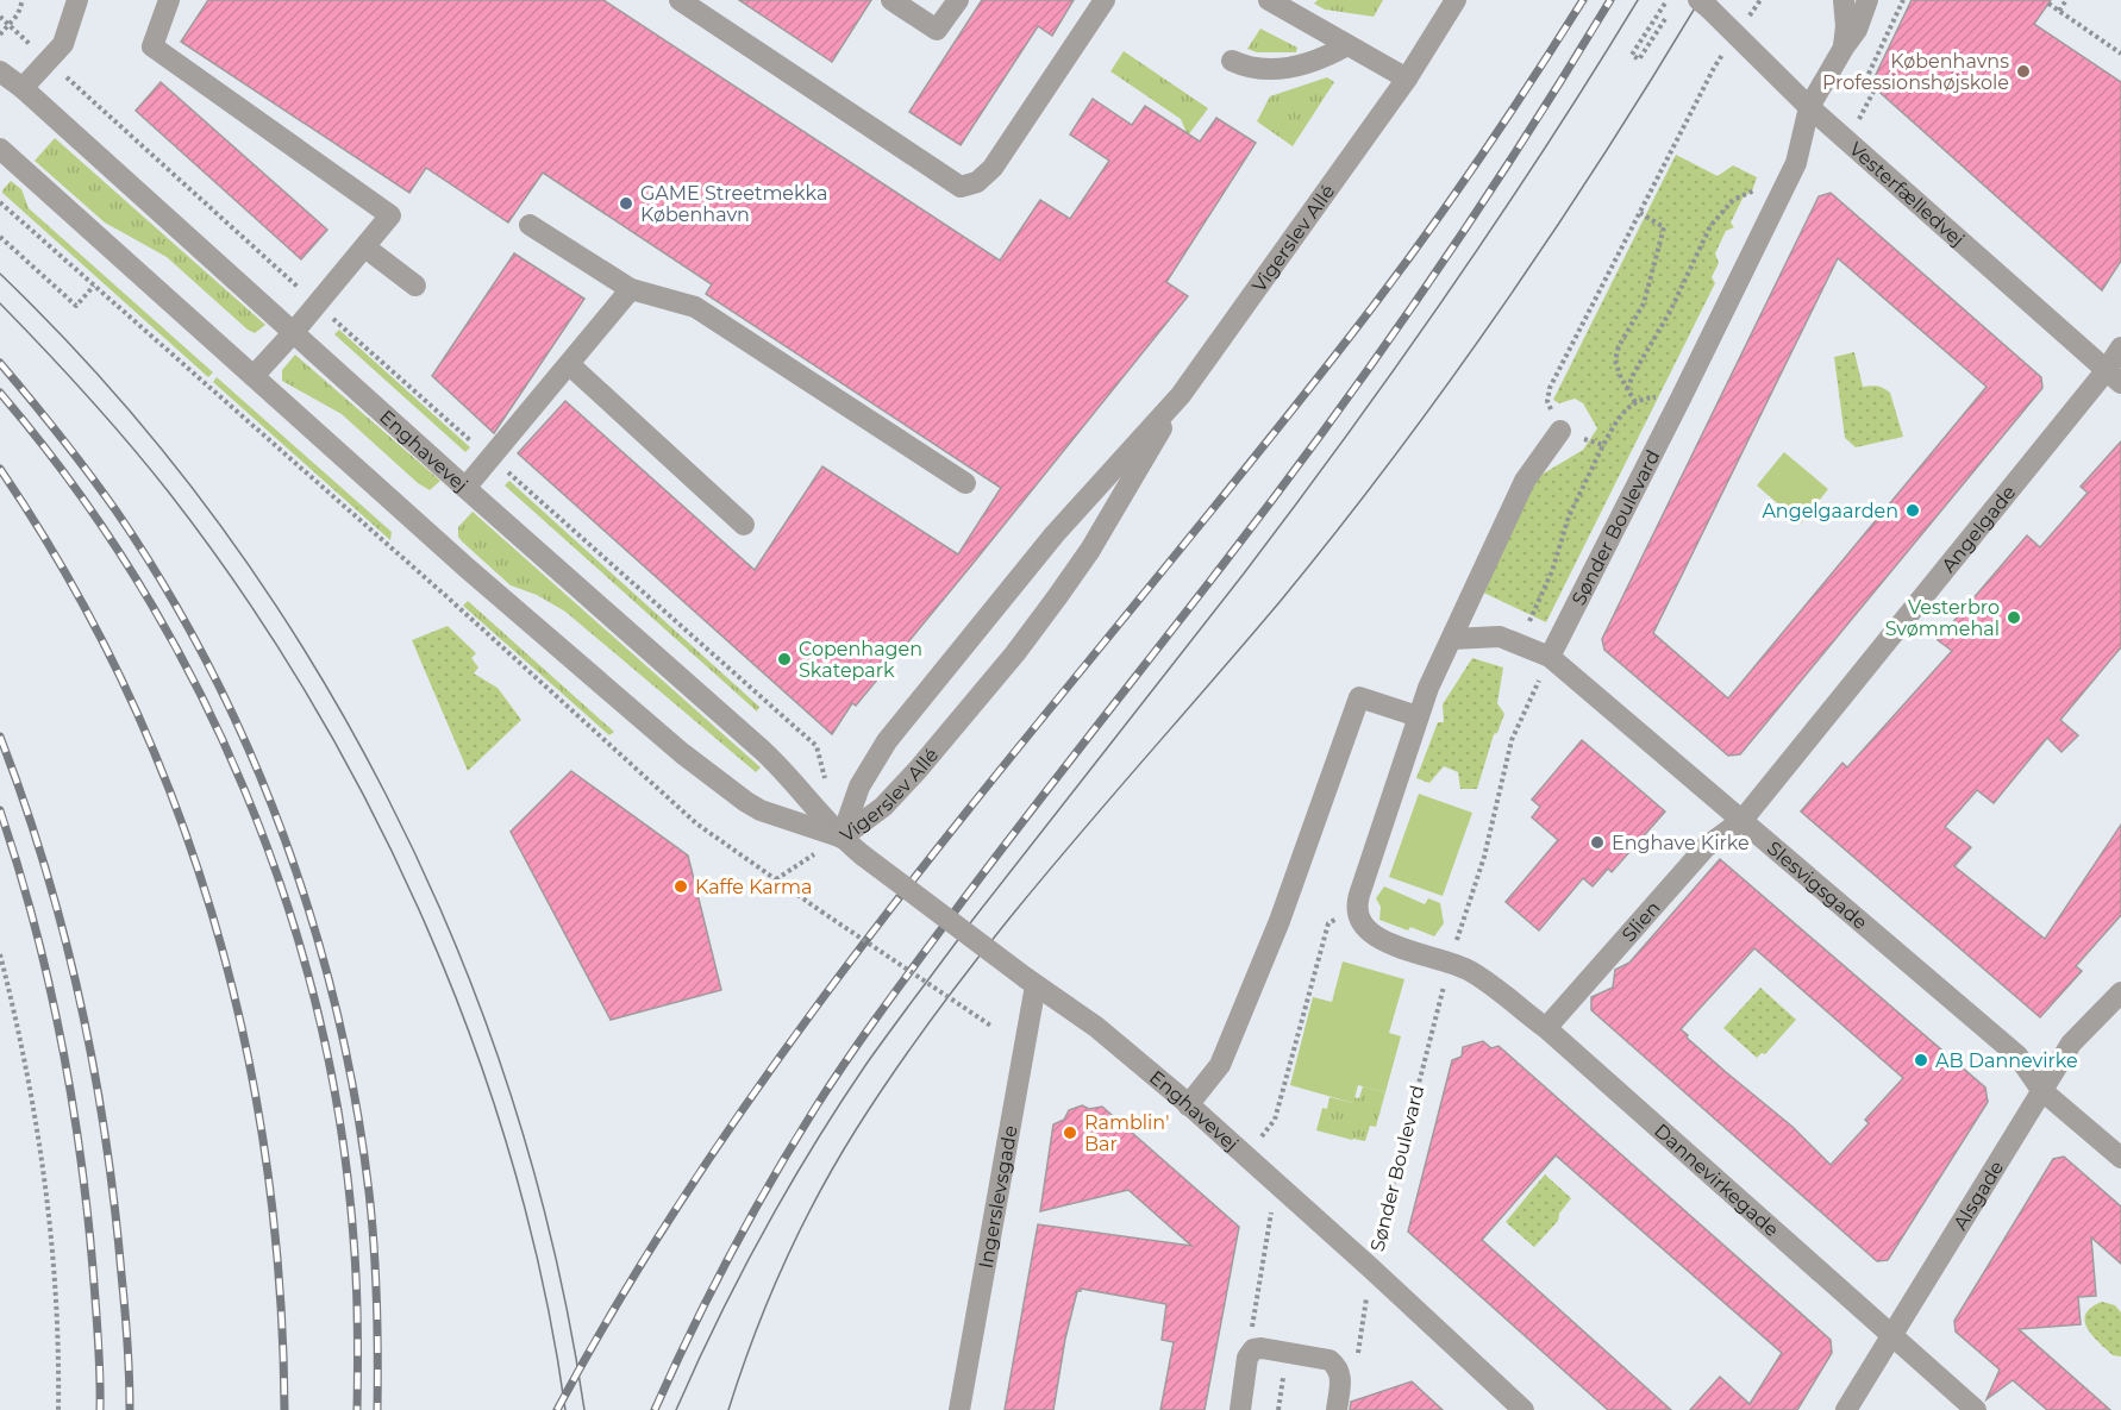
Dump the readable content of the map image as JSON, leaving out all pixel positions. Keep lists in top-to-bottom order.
{
  "streets": {
    "street": [
      "Vesterfælledvej",
      "Vigerslev Allé",
      "Enghavevej",
      "Sønder Boulevard",
      "Angelgade",
      "Slesvigsgade",
      "Slien",
      "Dannevirkegade",
      "Alsgade",
      "Ingerslevsgade"
    ]
  },
  "crossings": [
    ["Vesterfælledvej", "Sønder Boulevard"],
    ["Vesterfælledvej", "Angelgade"],
    ["Vigerslev Allé", "Enghavevej"],
    ["Enghavevej", "Sønder Boulevard"],
    ["Enghavevej", "Ingerslevsgade"],
    ["Sønder Boulevard", "Slesvigsgade"],
    ["Sønder Boulevard", "Dannevirkegade"],
    ["Angelgade", "Slesvigsgade"],
    ["Angelgade", "Slien"],
    ["Slesvigsgade", "Slien"],
    ["Slesvigsgade", "Alsgade"],
    ["Slien", "Dannevirkegade"],
    ["Dannevirkegade", "Alsgade"]
  ],
  "places": [
    "Københavns Professionshøjskole",
    "GAME Streetmekka København",
    "Angelgaarden",
    "Vesterbro Svømmehal",
    "Copenhagen Skatepark",
    "Enghave Kirke",
    "Kaffe Karma",
    "AB Dannevirke",
    "Ramblin' Bar"
  ]
}
